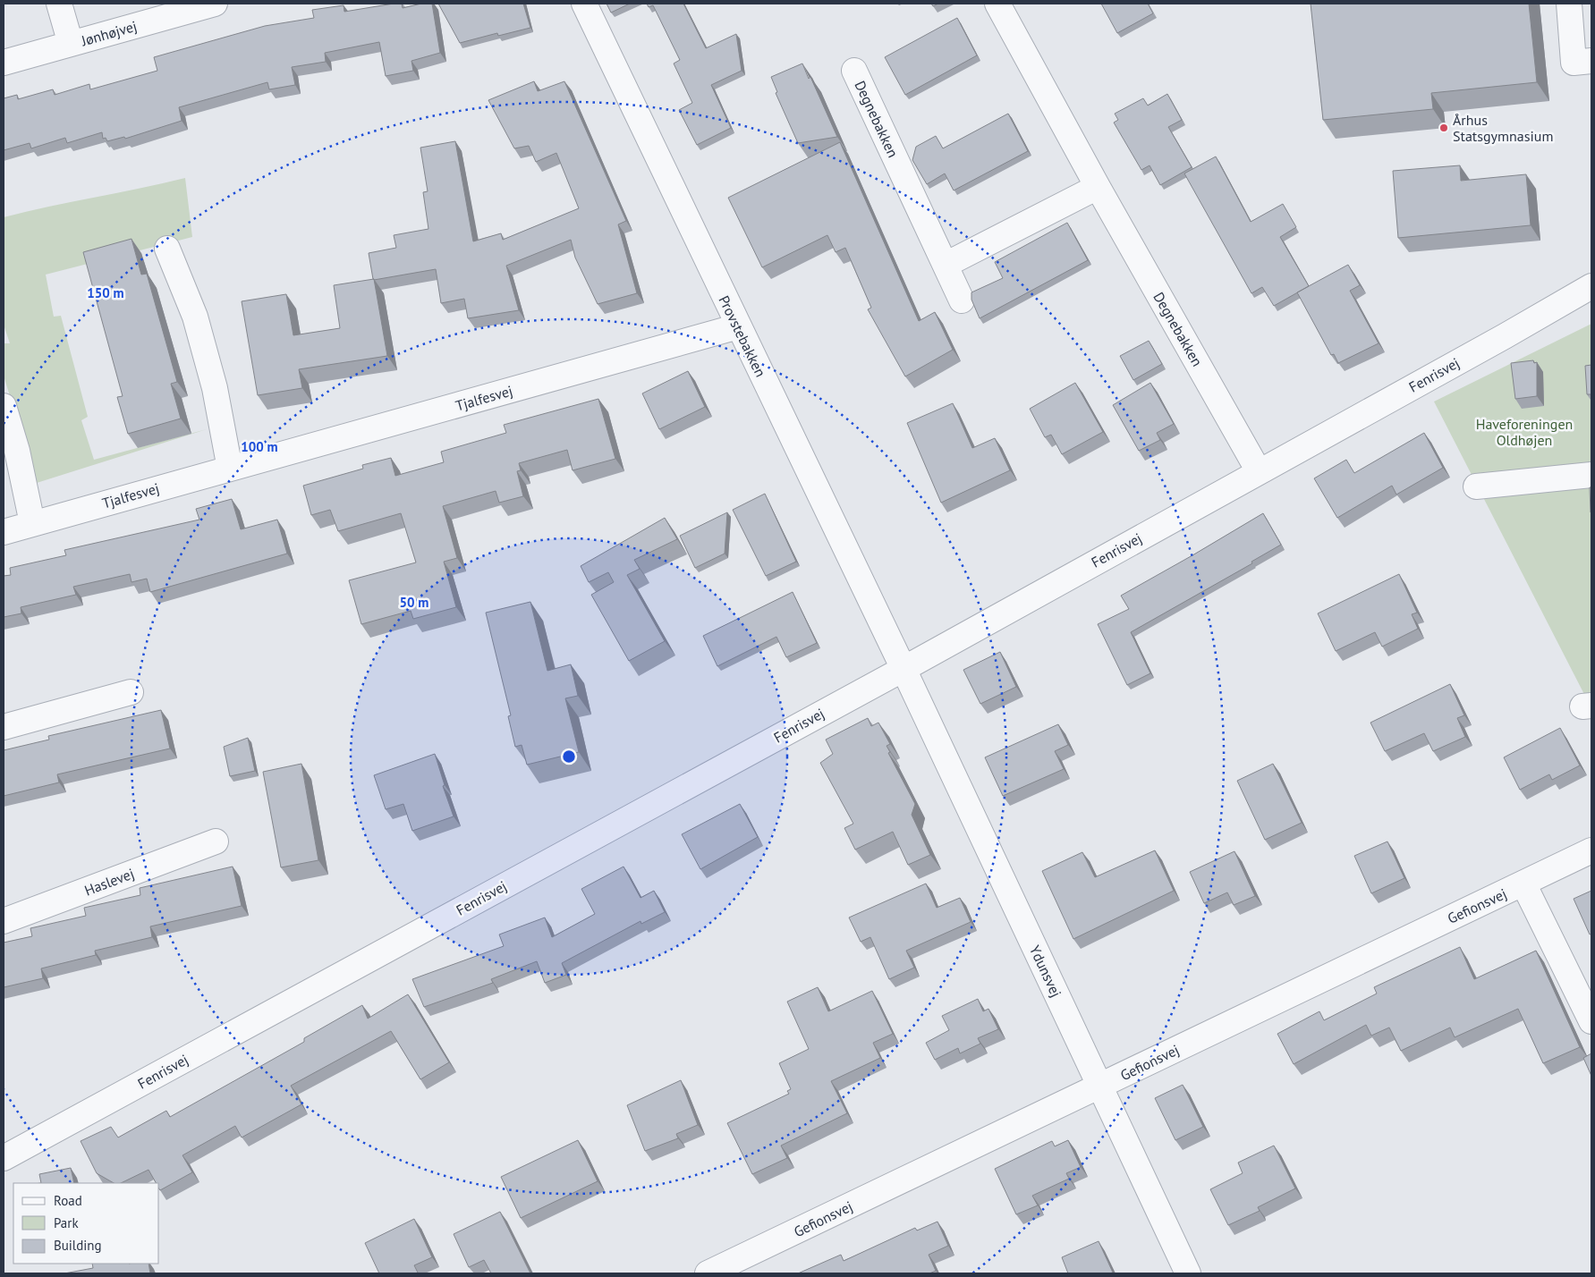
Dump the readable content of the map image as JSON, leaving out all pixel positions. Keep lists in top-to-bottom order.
{
  "streets": {
    "street": [
      "Jønhøjvej",
      "Degnebakken",
      "Provstebakken",
      "Fenrisvej",
      "Tjalfesvej",
      "Haslevej",
      "Gefionsvej",
      "Ydunsvej"
    ]
  },
  "crossings": [
    ["Degnebakken", "Fenrisvej"],
    ["Provstebakken", "Fenrisvej"],
    ["Provstebakken", "Tjalfesvej"],
    ["Provstebakken", "Ydunsvej"],
    ["Fenrisvej", "Ydunsvej"],
    ["Gefionsvej", "Ydunsvej"]
  ],
  "parks": ["Haveforeningen Oldhøjen"],
  "places": ["Århus Statsgymnasium"],
  "legend": ["Road", "Park", "Building"],
  "rings": ["150 m", "100 m", "50 m"]
}
